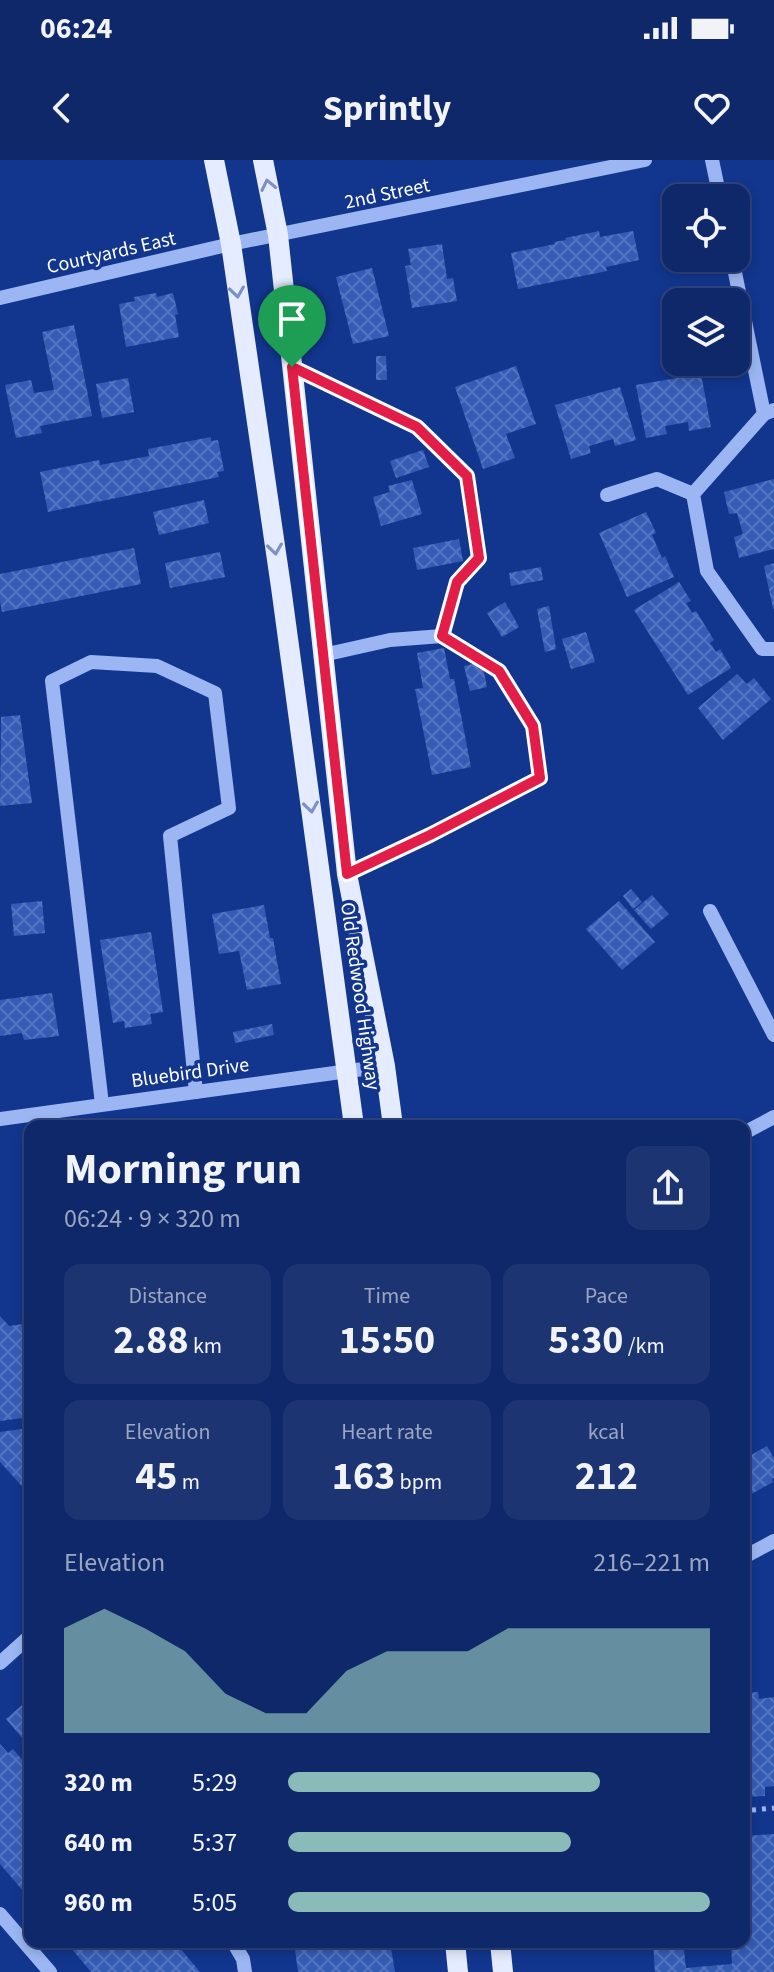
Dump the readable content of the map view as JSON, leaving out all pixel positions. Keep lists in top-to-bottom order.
{
  "streets": {
    "main road": ["Old Redwood Highway"],
    "street": ["2nd Street", "Courtyards East", "Bluebird Drive"]
  },
  "crossings": [
    ["2nd Street", "Courtyards East"],
    ["2nd Street", "Old Redwood Highway"],
    ["Courtyards East", "Old Redwood Highway"],
    ["Old Redwood Highway", "Bluebird Drive"]
  ],
  "page": {
    "status": "06:24",
    "header": "Sprintly",
    "heading": ["Morning run", "06:24 · 9 × 320 m"],
    "stats": [
      ["Distance", "2.88 km"],
      ["Time", "15:50"],
      ["Pace", "5:30 /km"],
      ["Elevation", "45 m"],
      ["Heart rate", "163 bpm"],
      ["kcal", "212"]
    ],
    "chart": ["Elevation", "216–221 m"],
    "list": [
      {
        "name": "320 m",
        "note": "5:29"
      },
      {
        "name": "640 m",
        "note": "5:37"
      },
      {
        "name": "960 m",
        "note": "5:05"
      }
    ]
  }
}
